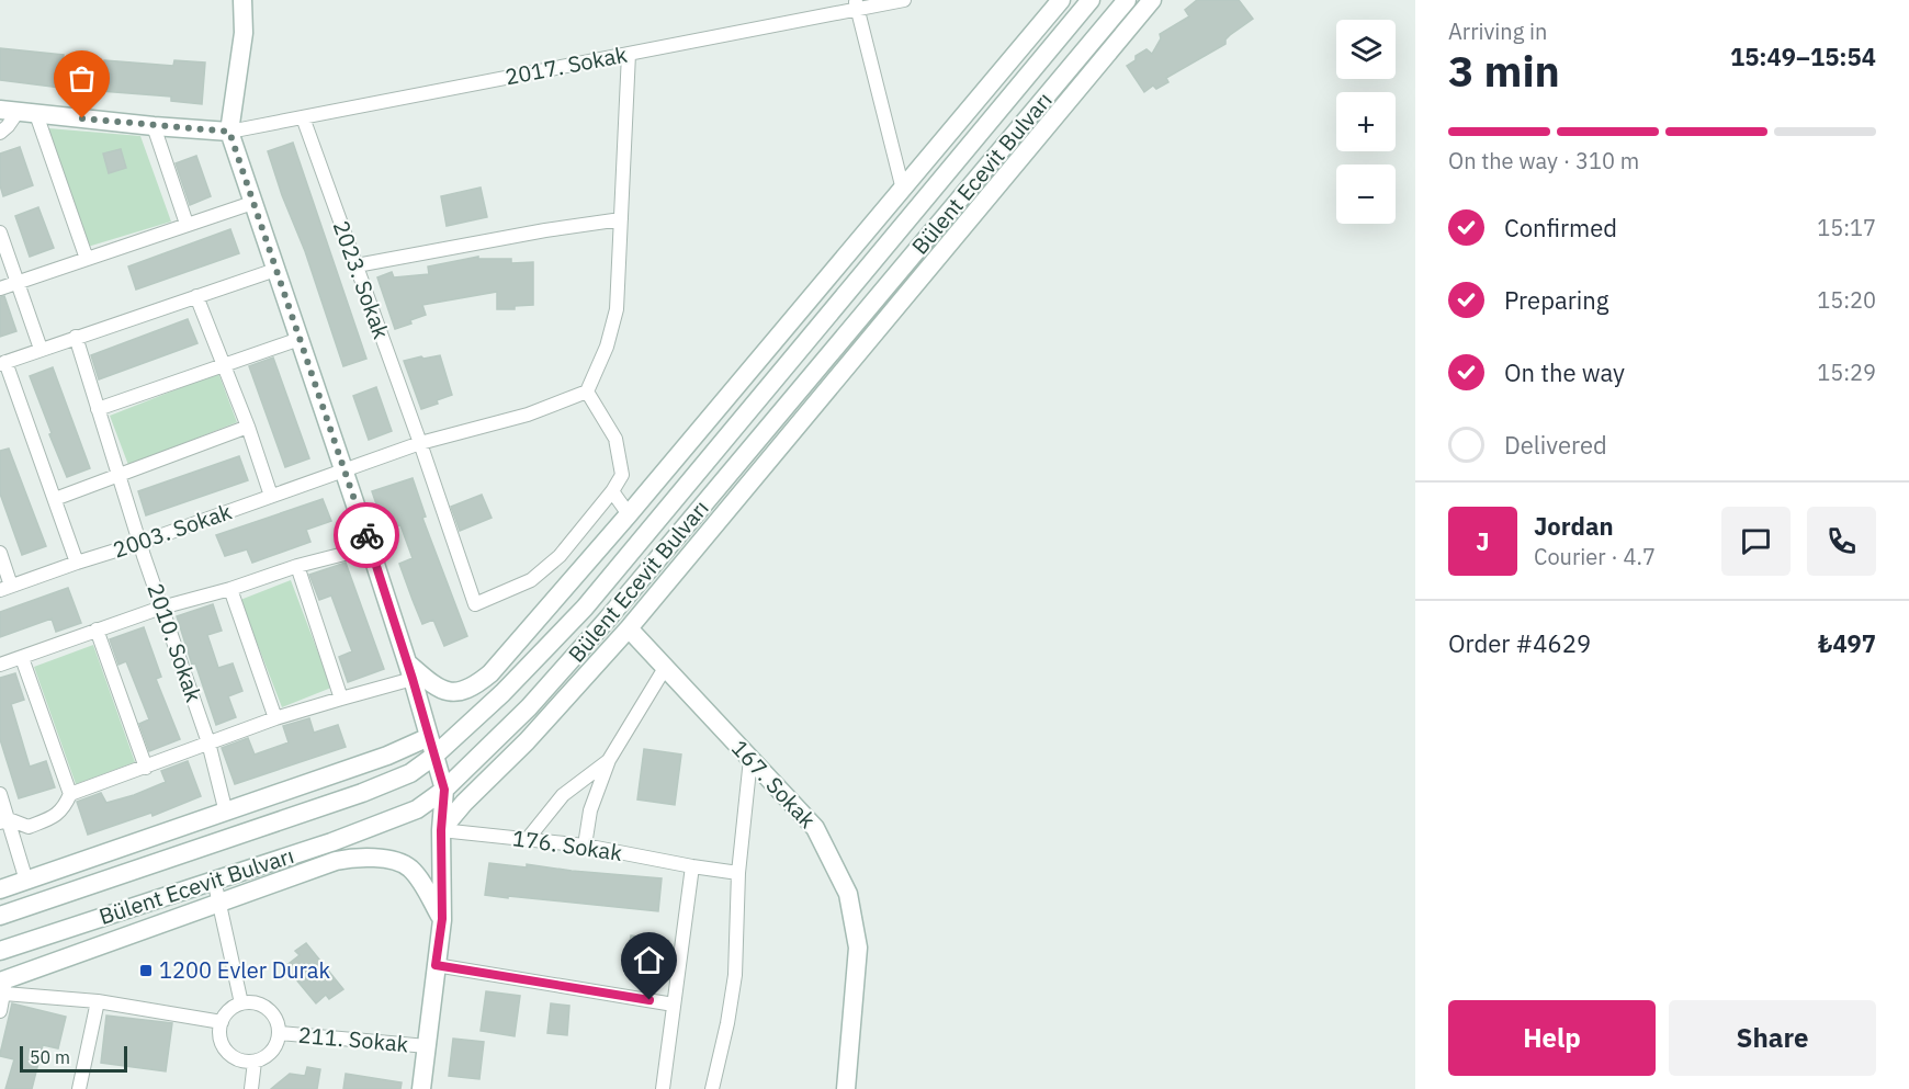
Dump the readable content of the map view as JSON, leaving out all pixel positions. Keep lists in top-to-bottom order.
{
  "streets": {
    "street": [
      "2017. Sokak",
      "Bülent Ecevit Bulvarı",
      "2023. Sokak",
      "2003. Sokak",
      "2010. Sokak",
      "167. Sokak",
      "176. Sokak",
      "211. Sokak"
    ]
  },
  "crossings": [
    ["2017. Sokak", "2023. Sokak"],
    ["2023. Sokak", "2003. Sokak"],
    ["2003. Sokak", "2010. Sokak"]
  ],
  "places": {
    "transit": ["1200 Evler Durak"]
  },
  "scale_bar": "50 m",
  "page": {
    "heading": ["3 min", "Arriving in", "15:49–15:54"],
    "panel": [
      "Jordan",
      "Courier · 4.7",
      "Order #4629",
      "₺497"
    ],
    "map_buttons": ["+", "−"],
    "bar": "On the way · 310 m",
    "list": [
      ["Confirmed", "15:17"],
      ["Preparing", "15:20"],
      ["On the way", "15:29"],
      "Delivered"
    ],
    "round": "J",
    "buttons": ["Help", "Share"],
    "scale": "50 m"
  }
}
